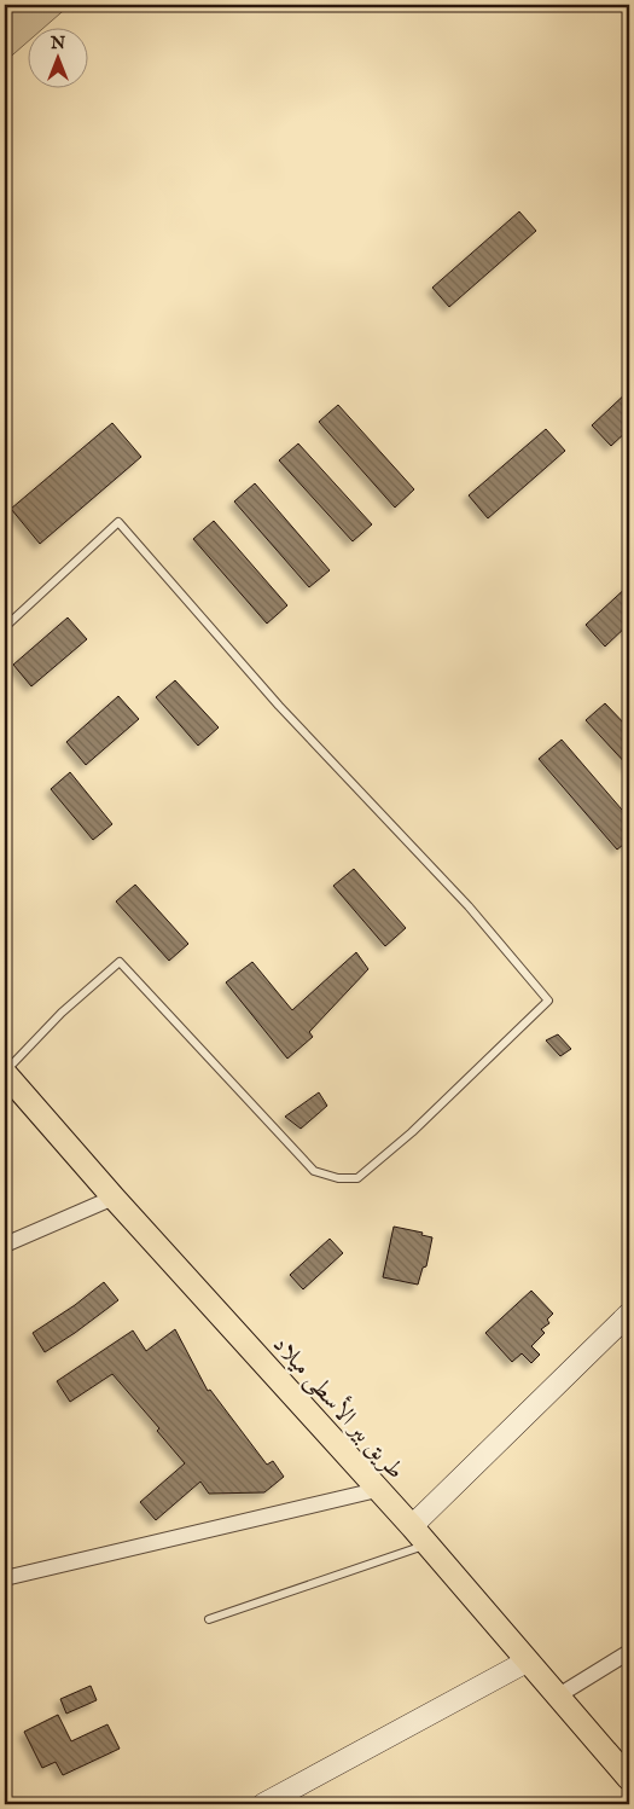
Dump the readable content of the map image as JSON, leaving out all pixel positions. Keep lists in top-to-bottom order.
{
  "streets": {
    "main road": ["طريق بير الأسطى ميلاد"]
  },
  "north": "top"
}
